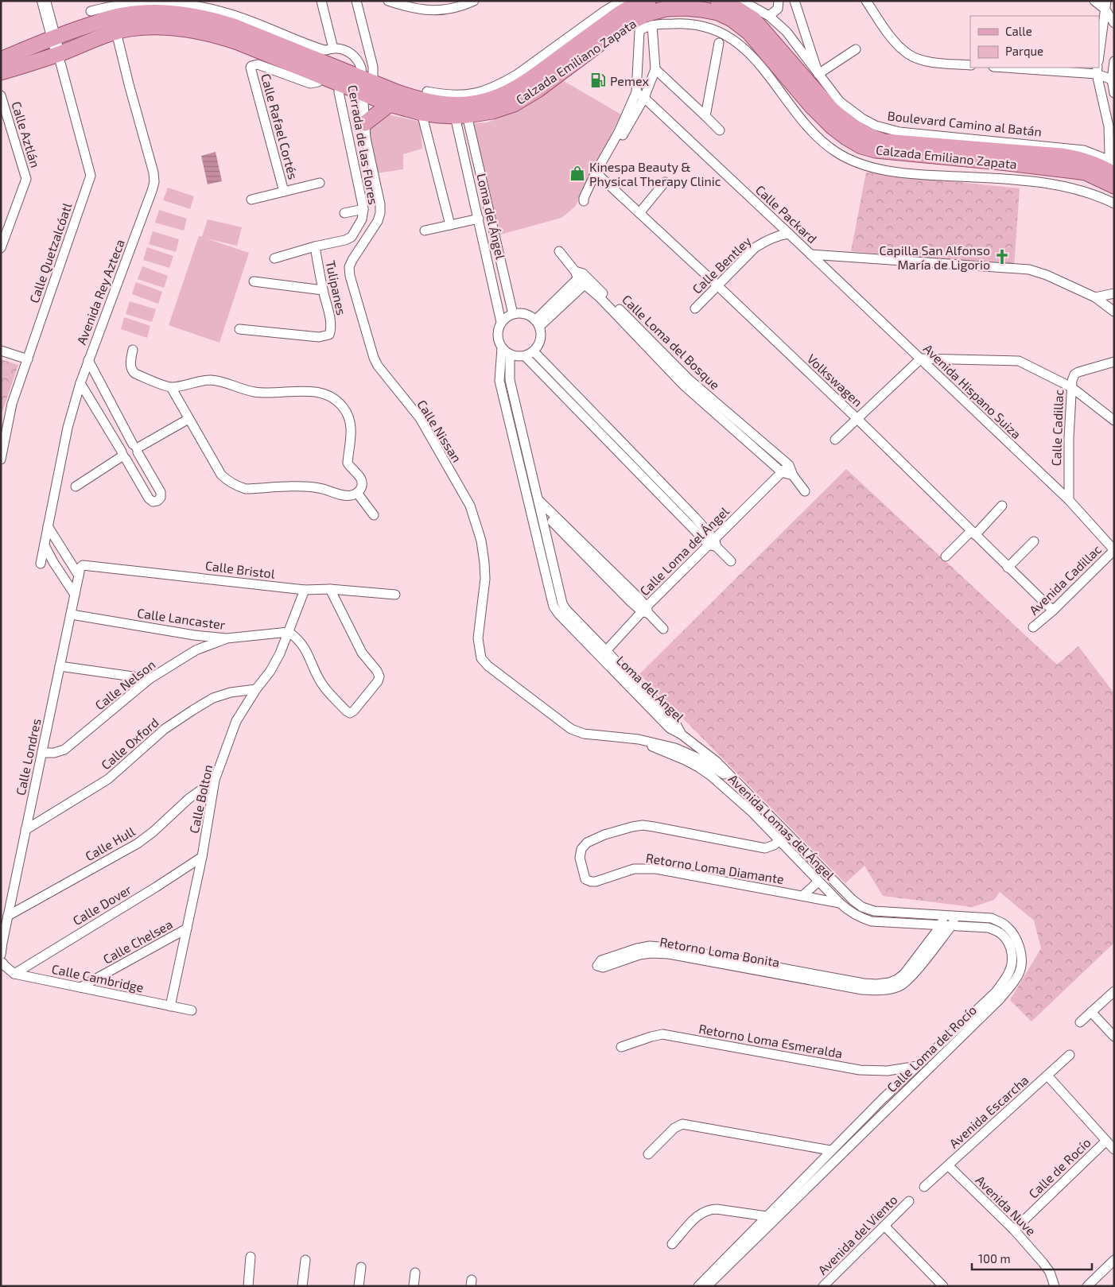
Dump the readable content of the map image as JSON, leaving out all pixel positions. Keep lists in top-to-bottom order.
{
  "streets": {
    "main road": ["Calzada Emiliano Zapata"],
    "street": [
      "Boulevard Camino al Batán",
      "Calle Rafael Cortés",
      "Calle Aztlán",
      "Cerrada de las Flores",
      "Calle Packard",
      "Loma del Ángel",
      "Calle Quetzalcóatl",
      "Calle Bentley",
      "Tulipanes",
      "Avenida Rey Azteca",
      "Calle Loma del Bosque",
      "Volkswagen",
      "Avenida Hispano Suiza",
      "Calle Cadillac",
      "Calle Nissan",
      "Calle Loma del Ángel",
      "Calle Bristol",
      "Avenida Cadillac",
      "Calle Lancaster",
      "Calle Nelson",
      "Calle Oxford",
      "Calle Londres",
      "Calle Bolton",
      "Avenida Lomas del Ángel",
      "Calle Hull",
      "Retorno Loma Diamante",
      "Calle Dover",
      "Calle Chelsea",
      "Retorno Loma Bonita",
      "Calle Cambridge",
      "Retorno Loma Esmeralda",
      "Calle Loma del Rocío",
      "Avenida Escarcha",
      "Calle de Rocío",
      "Avenida Nuve",
      "Avenida del Viento"
    ]
  },
  "crossings": [
    ["Calzada Emiliano Zapata", "Boulevard Camino al Batán"],
    ["Calzada Emiliano Zapata", "Calle Rafael Cortés"],
    ["Calzada Emiliano Zapata", "Cerrada de las Flores"],
    ["Calzada Emiliano Zapata", "Loma del Ángel"],
    ["Calzada Emiliano Zapata", "Calle Quetzalcóatl"],
    ["Calzada Emiliano Zapata", "Avenida Rey Azteca"],
    ["Calzada Emiliano Zapata", "Calle Nissan"],
    ["Cerrada de las Flores", "Tulipanes"],
    ["Calle Packard", "Calle Bentley"],
    ["Calle Packard", "Avenida Hispano Suiza"],
    ["Loma del Ángel", "Calle Loma del Ángel"],
    ["Loma del Ángel", "Avenida Lomas del Ángel"],
    ["Calle Bentley", "Volkswagen"],
    ["Calle Loma del Bosque", "Calle Loma del Ángel"],
    ["Volkswagen", "Avenida Cadillac"],
    ["Avenida Hispano Suiza", "Calle Cadillac"],
    ["Avenida Hispano Suiza", "Avenida Cadillac"],
    ["Calle Nissan", "Avenida Lomas del Ángel"],
    ["Calle Bristol", "Calle Londres"],
    ["Calle Bristol", "Calle Bolton"],
    ["Calle Lancaster", "Calle Nelson"],
    ["Calle Lancaster", "Calle Londres"],
    ["Calle Lancaster", "Calle Bolton"],
    ["Calle Nelson", "Calle Londres"],
    ["Calle Oxford", "Calle Londres"],
    ["Calle Oxford", "Calle Bolton"],
    ["Calle Londres", "Calle Hull"],
    ["Calle Londres", "Calle Cambridge"],
    ["Calle Bolton", "Calle Hull"],
    ["Calle Bolton", "Calle Dover"],
    ["Calle Bolton", "Calle Chelsea"],
    ["Calle Bolton", "Calle Cambridge"],
    ["Avenida Lomas del Ángel", "Retorno Loma Diamante"],
    ["Avenida Lomas del Ángel", "Calle Loma del Rocío"],
    ["Calle Dover", "Calle Cambridge"],
    ["Calle Chelsea", "Calle Cambridge"],
    ["Retorno Loma Bonita", "Calle Loma del Rocío"],
    ["Retorno Loma Esmeralda", "Calle Loma del Rocío"],
    ["Avenida Escarcha", "Avenida Nuve"],
    ["Calle de Rocío", "Avenida Nuve"]
  ],
  "places": {
    "fuel station": ["Pemex"],
    "shop": ["Kinespa Beauty & Physical Therapy Clinic"],
    "church": ["Capilla San Alfonso María de Ligorio"]
  },
  "legend": ["Calle", "Parque"],
  "scale_bar": "100 m"
}
